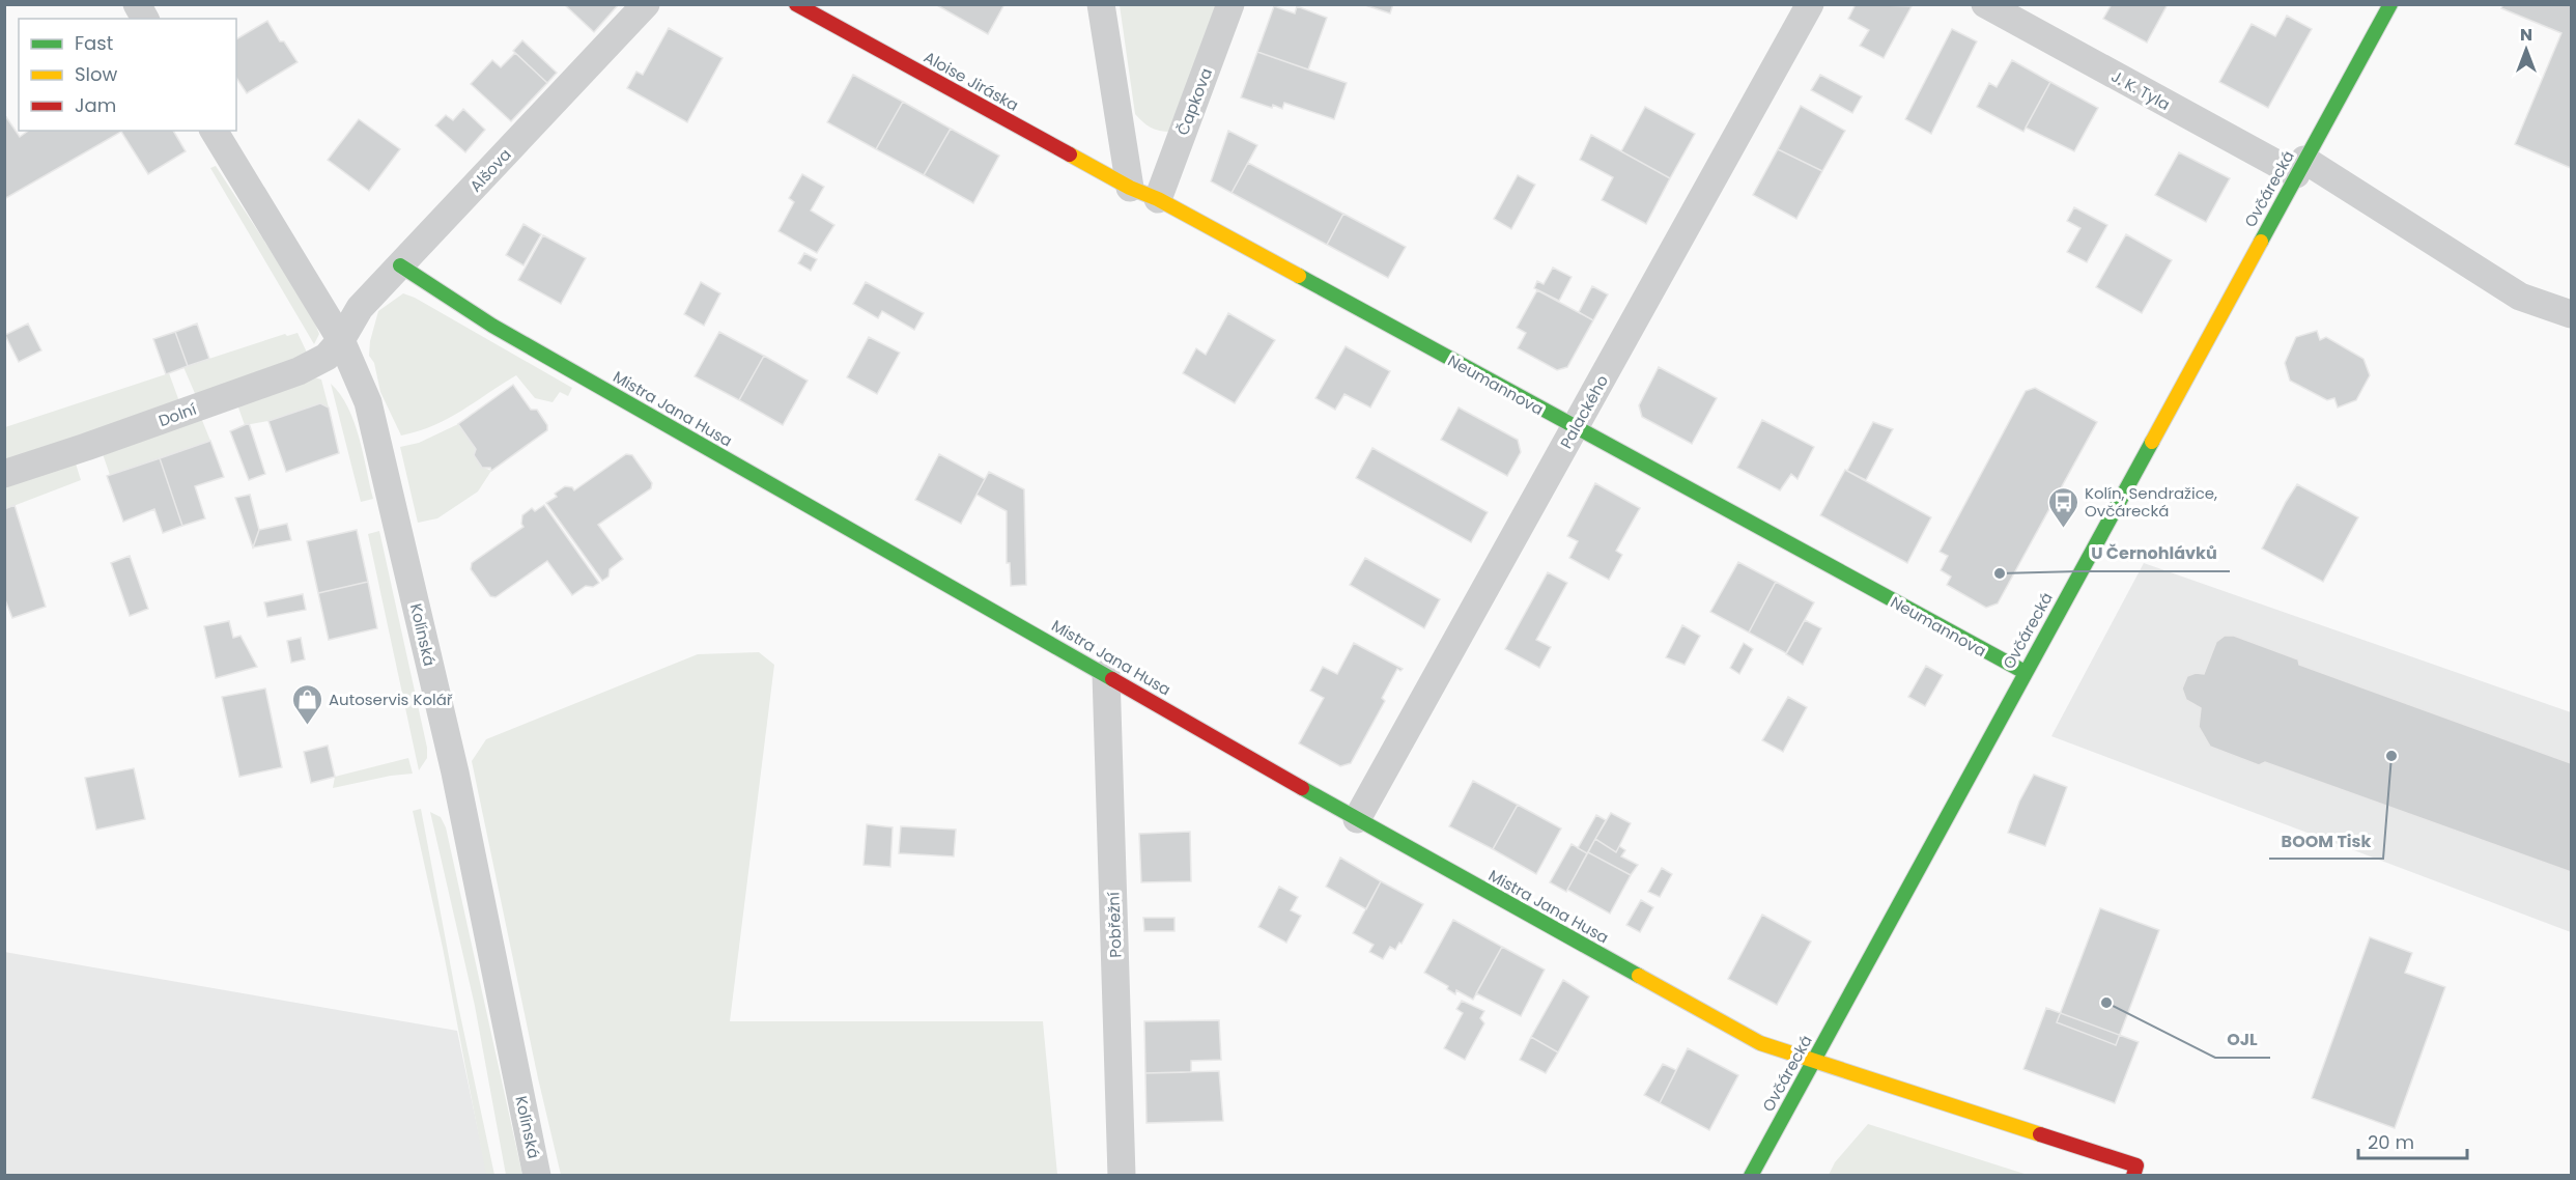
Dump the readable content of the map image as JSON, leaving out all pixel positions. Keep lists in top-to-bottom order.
{
  "streets": {
    "street": [
      "Aloise Jiráska",
      "J. K. Tyla",
      "Čapkova",
      "Alšova",
      "Ovčárecká",
      "Neumannova",
      "Mistra Jana Husa",
      "Palackého",
      "Dolní",
      "Kolínská",
      "Pobřežní"
    ]
  },
  "crossings": [
    ["Aloise Jiráska", "Neumannova"],
    ["J. K. Tyla", "Ovčárecká"],
    ["Čapkova", "Neumannova"],
    ["Alšova", "Mistra Jana Husa"],
    ["Alšova", "Dolní"],
    ["Alšova", "Kolínská"],
    ["Ovčárecká", "Neumannova"],
    ["Ovčárecká", "Mistra Jana Husa"],
    ["Neumannova", "Palackého"],
    ["Mistra Jana Husa", "Palackého"],
    ["Mistra Jana Husa", "Pobřežní"],
    ["Dolní", "Kolínská"]
  ],
  "places": {
    "bus stop": ["Kolín, Sendražice, Ovčárecká"],
    "other": ["U Černohlávků", "BOOM Tisk", "OJL"],
    "shop": ["Autoservis Kolář"]
  },
  "legend": ["Fast", "Slow", "Jam"],
  "scale_bar": "20 m",
  "north": "top"
}
